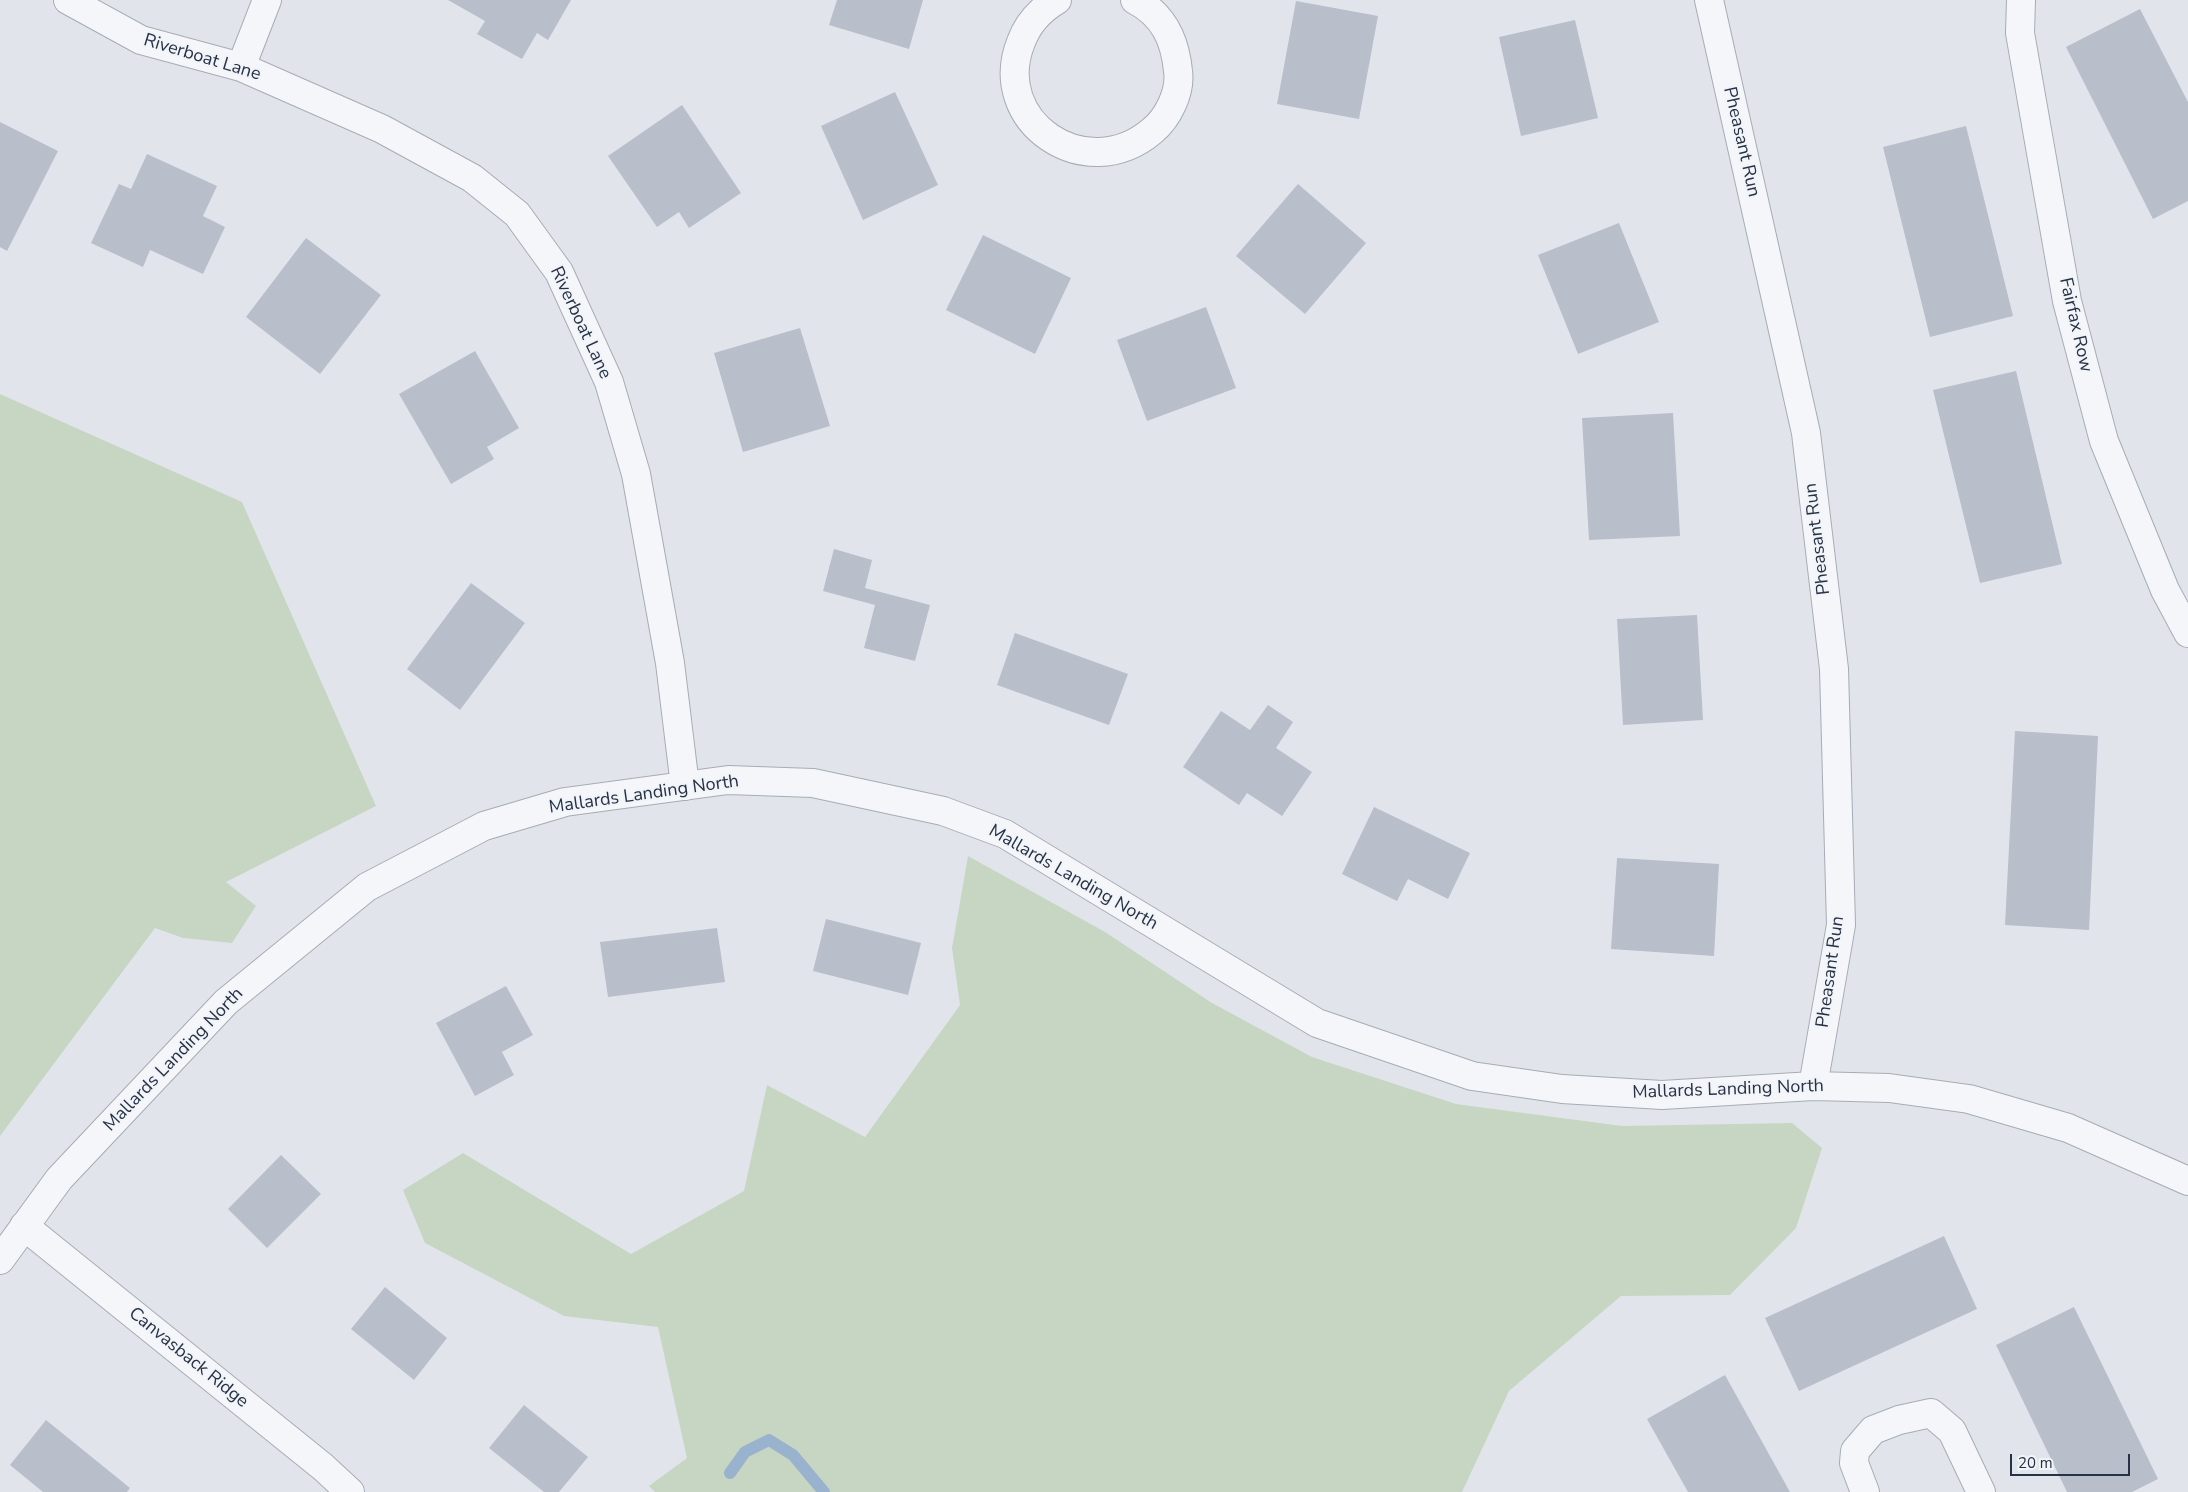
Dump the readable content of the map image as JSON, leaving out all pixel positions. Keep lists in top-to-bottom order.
{
  "streets": {
    "street": [
      "Riverboat Lane",
      "Pheasant Run",
      "Fairfax Row",
      "Mallards Landing North",
      "Canvasback Ridge"
    ]
  },
  "crossings": [
    ["Riverboat Lane", "Mallards Landing North"],
    ["Pheasant Run", "Mallards Landing North"],
    ["Mallards Landing North", "Canvasback Ridge"]
  ],
  "scale_bar": "20 m"
}
